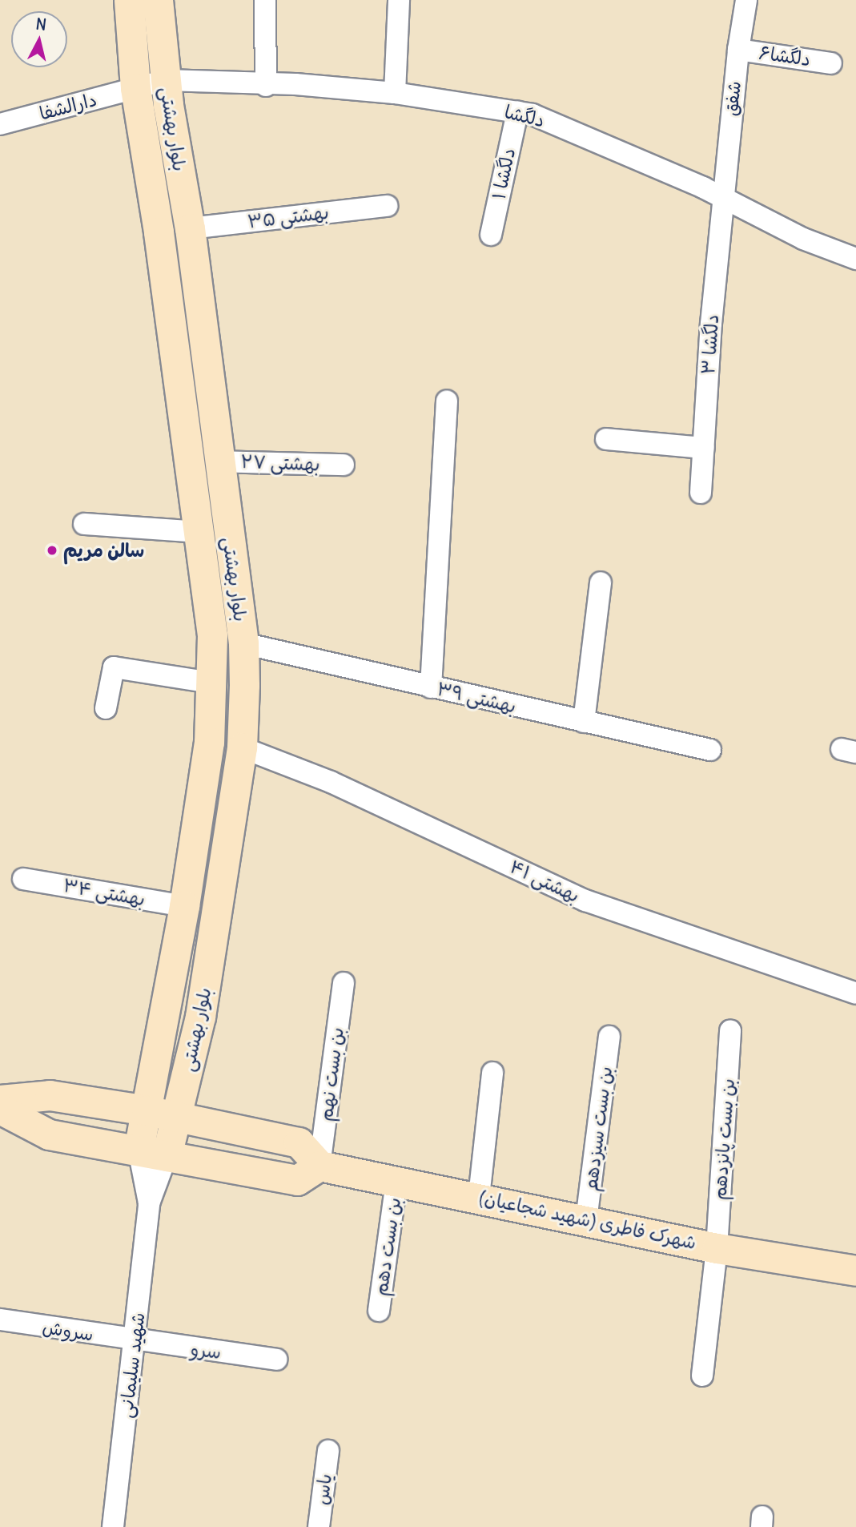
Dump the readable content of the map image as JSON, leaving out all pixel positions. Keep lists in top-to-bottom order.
{
  "streets": {
    "main road": ["بلوار بهشتی", "شهرک فاطری (شهید شجاعیان)"],
    "street": [
      "دلگشا۶",
      "شفق",
      "دارالشفا",
      "دلگشا",
      "دلگشا ۱",
      "بهشتی ۳۵",
      "دلگشا ۳",
      "بهشتی ٣٧",
      "بهشتی ۳۹",
      "بهشتی ۴۱",
      "بهشتی ۳۴",
      "بن بست نهم",
      "بن بست سیزدهم",
      "بن بست پانزدهم",
      "بن بست دهم",
      "سروش",
      "سرو",
      "شهید سلیمانی",
      "یاس"
    ]
  },
  "crossings": [
    ["دلگشا۶", "شفق"],
    ["شفق", "دلگشا"],
    ["شفق", "دلگشا ۳"],
    ["دارالشفا", "دلگشا"],
    ["دارالشفا", "بلوار بهشتی"],
    ["دلگشا", "بلوار بهشتی"],
    ["دلگشا", "دلگشا ۱"],
    ["دلگشا", "دلگشا ۳"],
    ["بلوار بهشتی", "بهشتی ۳۵"],
    ["بلوار بهشتی", "بهشتی ٣٧"],
    ["بلوار بهشتی", "بهشتی ۳۹"],
    ["بلوار بهشتی", "بهشتی ۴۱"],
    ["بلوار بهشتی", "بهشتی ۳۴"],
    ["بلوار بهشتی", "شهید سلیمانی"],
    ["بن بست نهم", "شهرک فاطری (شهید شجاعیان)"],
    ["بن بست سیزدهم", "شهرک فاطری (شهید شجاعیان)"],
    ["بن بست پانزدهم", "شهرک فاطری (شهید شجاعیان)"],
    ["شهرک فاطری (شهید شجاعیان)", "بن بست دهم"],
    ["سروش", "سرو"],
    ["سروش", "شهید سلیمانی"],
    ["سرو", "شهید سلیمانی"]
  ],
  "places": ["سالن مریم"],
  "north": "top"
}
